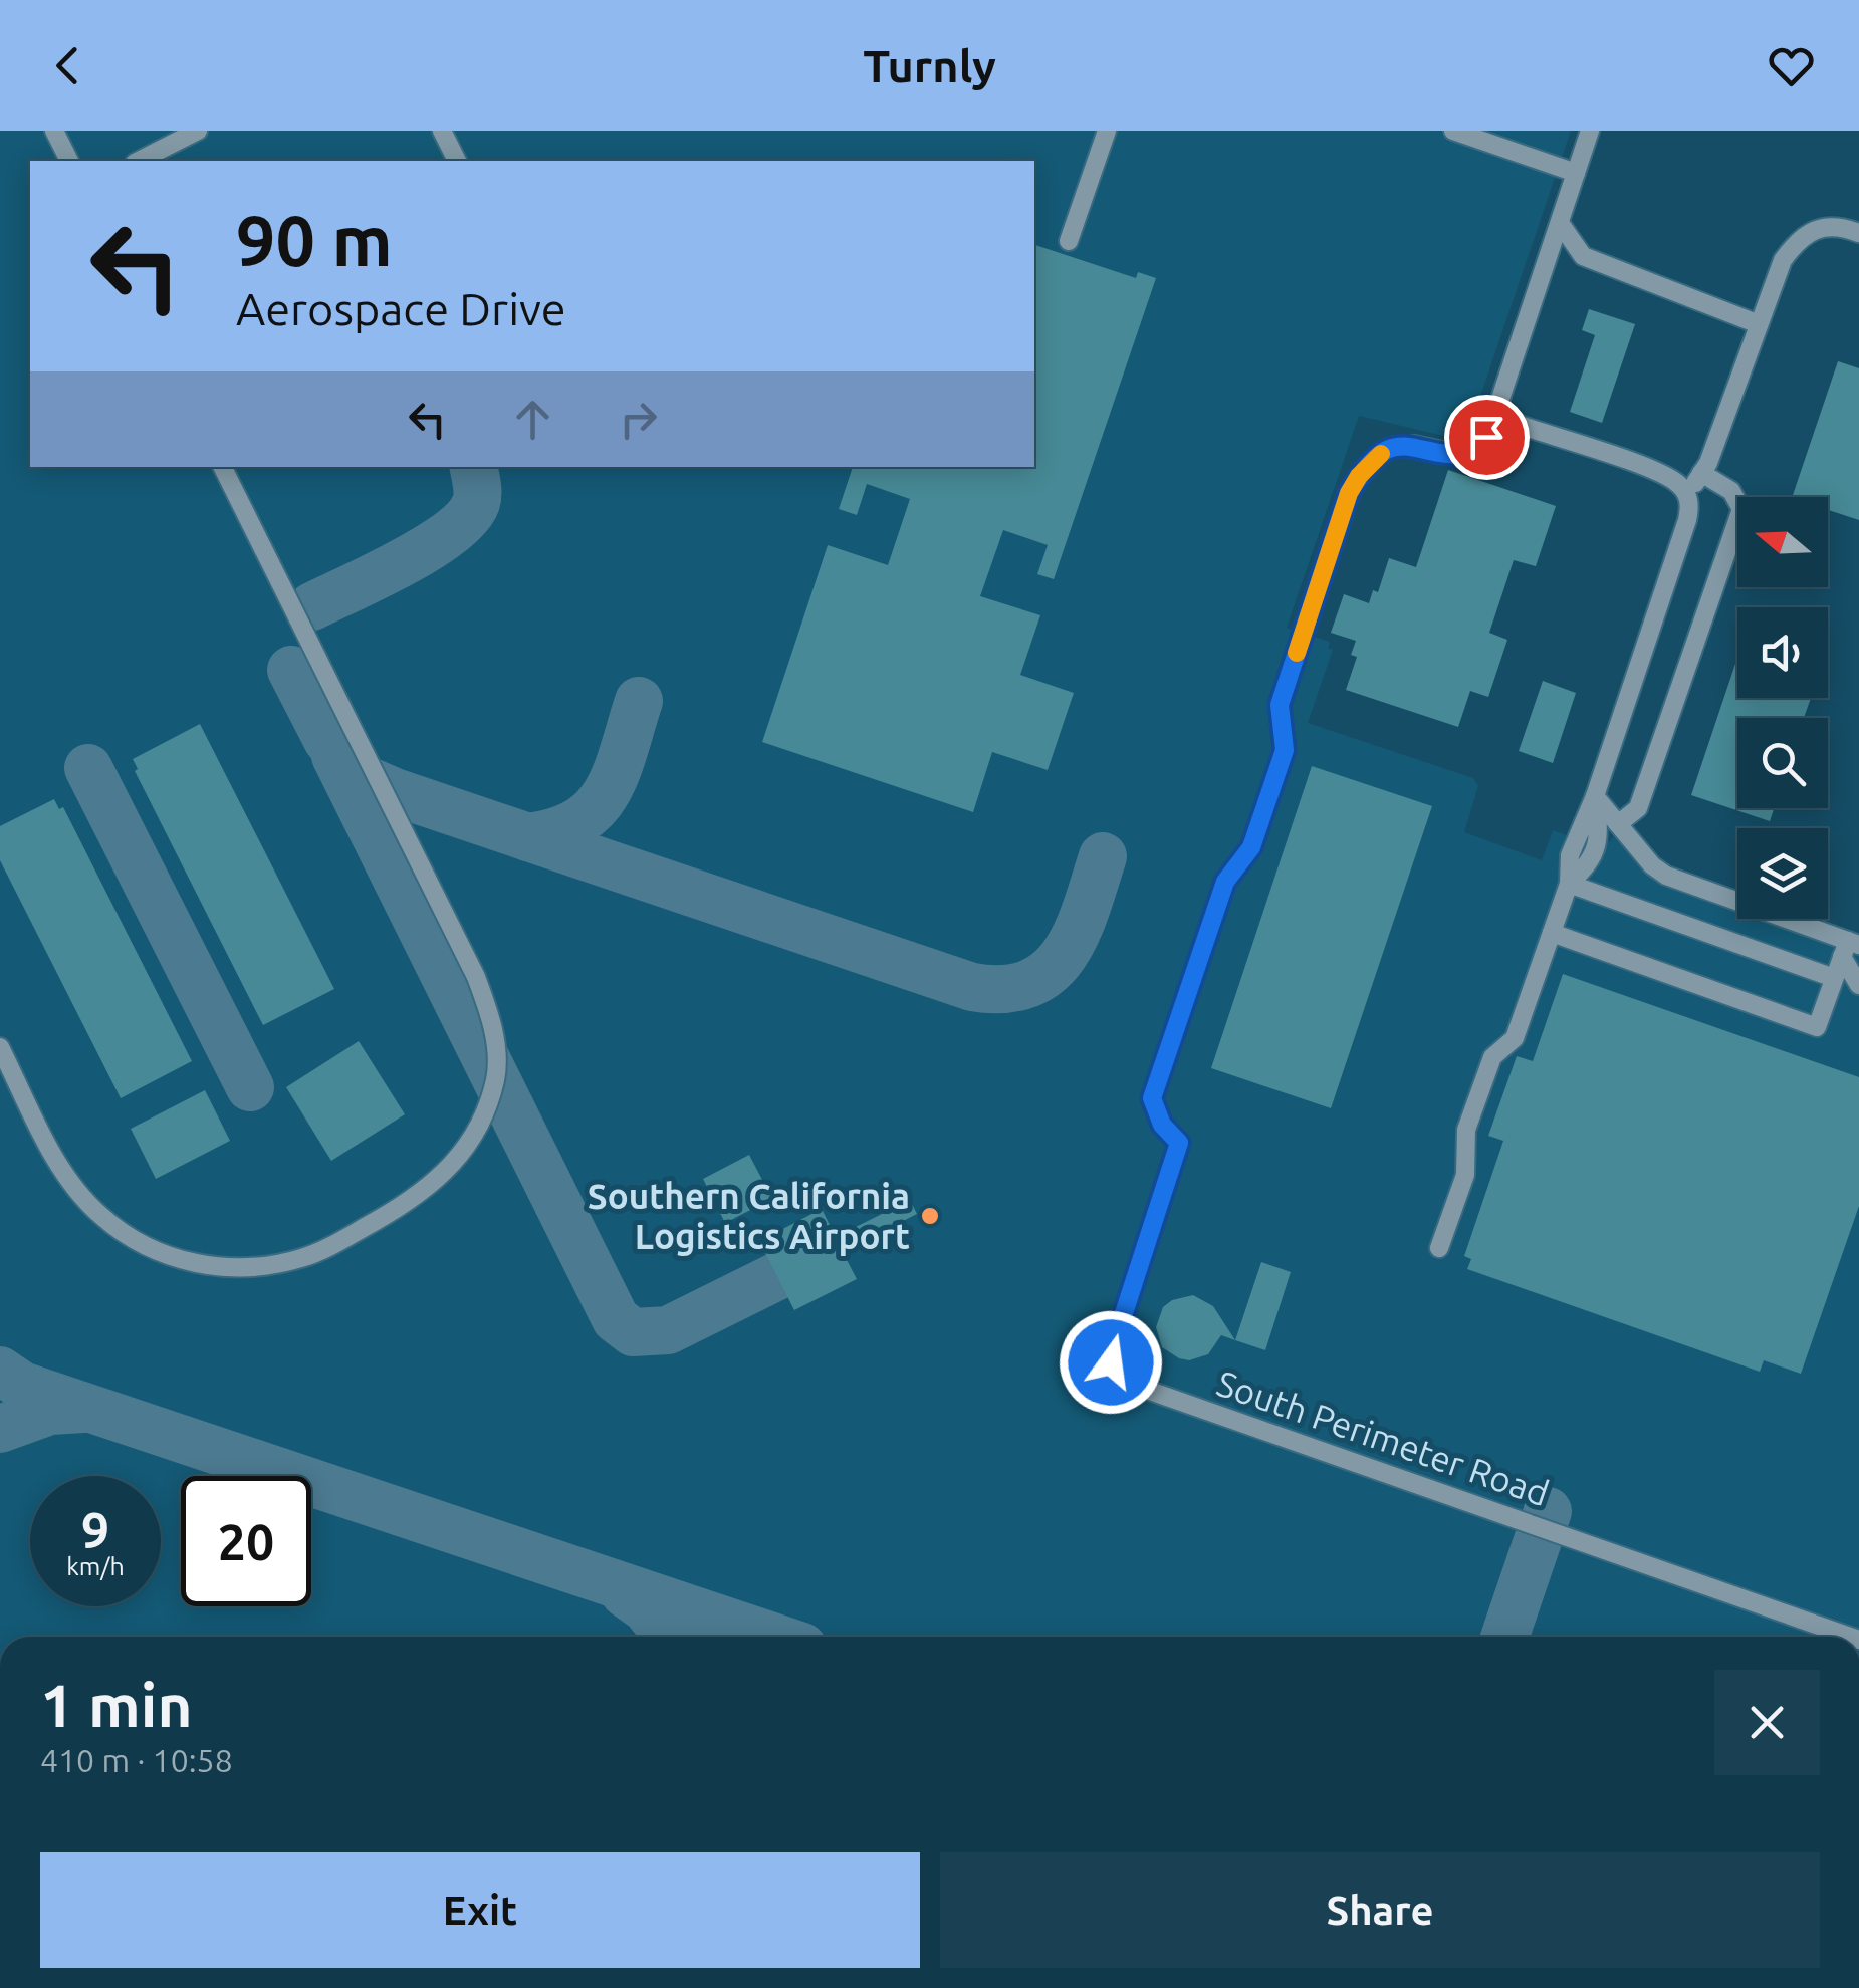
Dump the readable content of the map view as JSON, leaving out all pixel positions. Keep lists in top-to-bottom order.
{
  "streets": {
    "street": ["South Perimeter Road"]
  },
  "places": ["Southern California Logistics Airport"],
  "north": "left",
  "page": {
    "header": "Turnly",
    "turn": ["90 m", "Aerospace Drive"],
    "speed": "9 km/h",
    "limit": "20",
    "heading": ["1 min", "410 m · 10:58"],
    "buttons": ["Exit", "Share"]
  }
}
